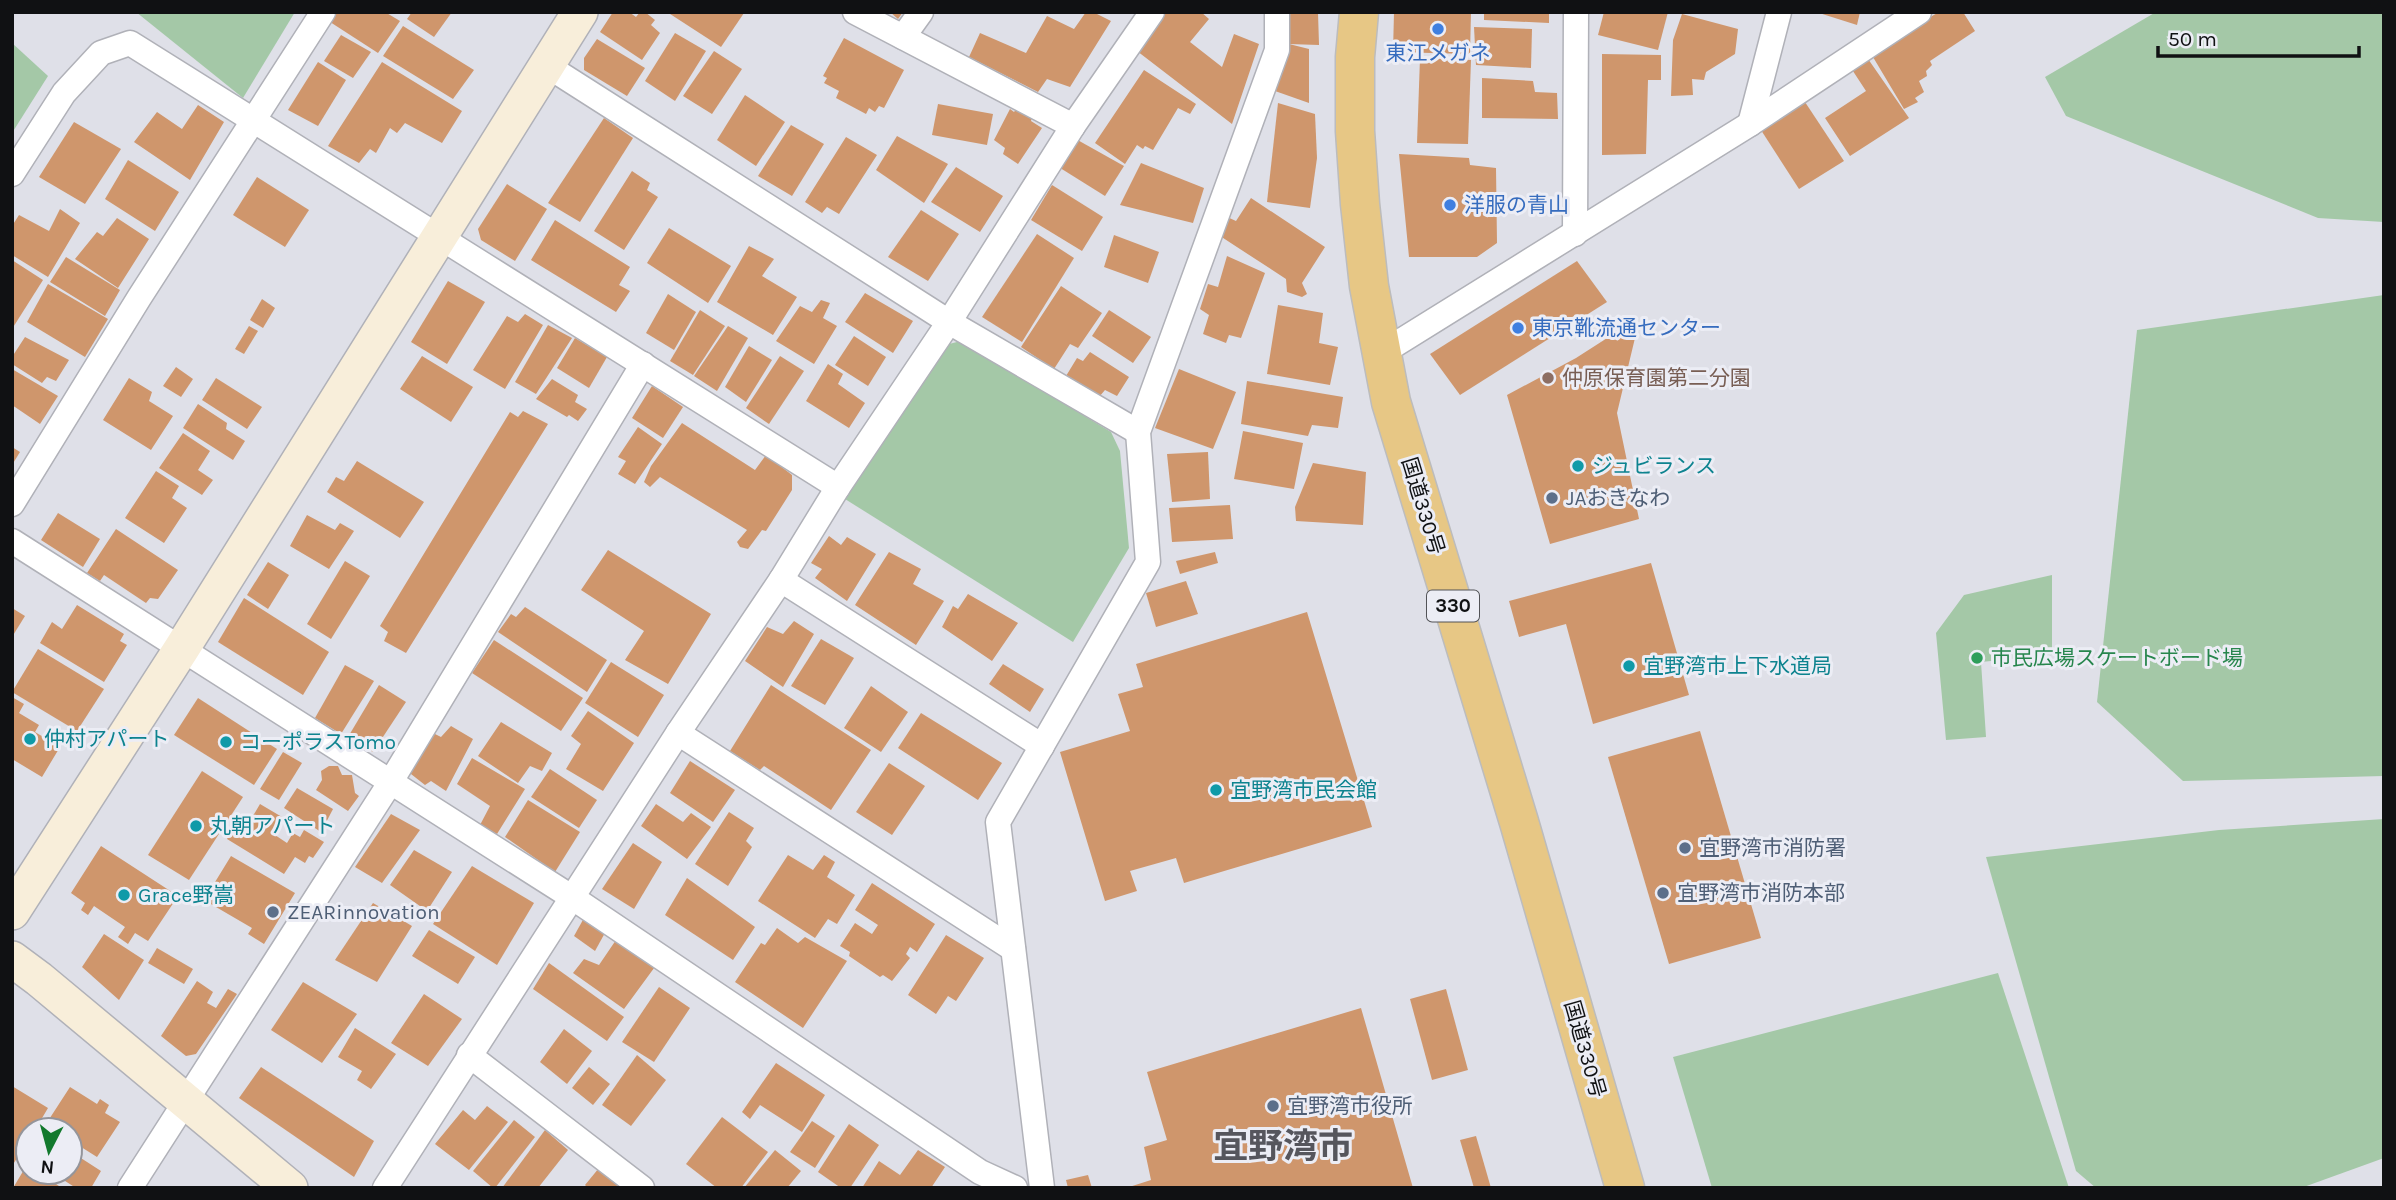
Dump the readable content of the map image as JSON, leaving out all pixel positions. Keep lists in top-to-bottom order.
{
  "streets": {
    "highway": ["国道330号", "330"]
  },
  "districts": ["宜野湾市"],
  "places": [
    "東江メガネ",
    "洋服の青山",
    "東京靴流通センター",
    "仲原保育園第二分園",
    "ジュビランス",
    "JAおきなわ",
    "市民広場スケートボード場",
    "宜野湾市上下水道局",
    "仲村アパート",
    "コーポラスTomo",
    "宜野湾市民会館",
    "丸朝アパート",
    "宜野湾市消防署",
    "宜野湾市消防本部",
    "Grace野嵩",
    "ZEARinnovation",
    "宜野湾市役所"
  ],
  "scale_bar": "50 m",
  "north": "bottom"
}
